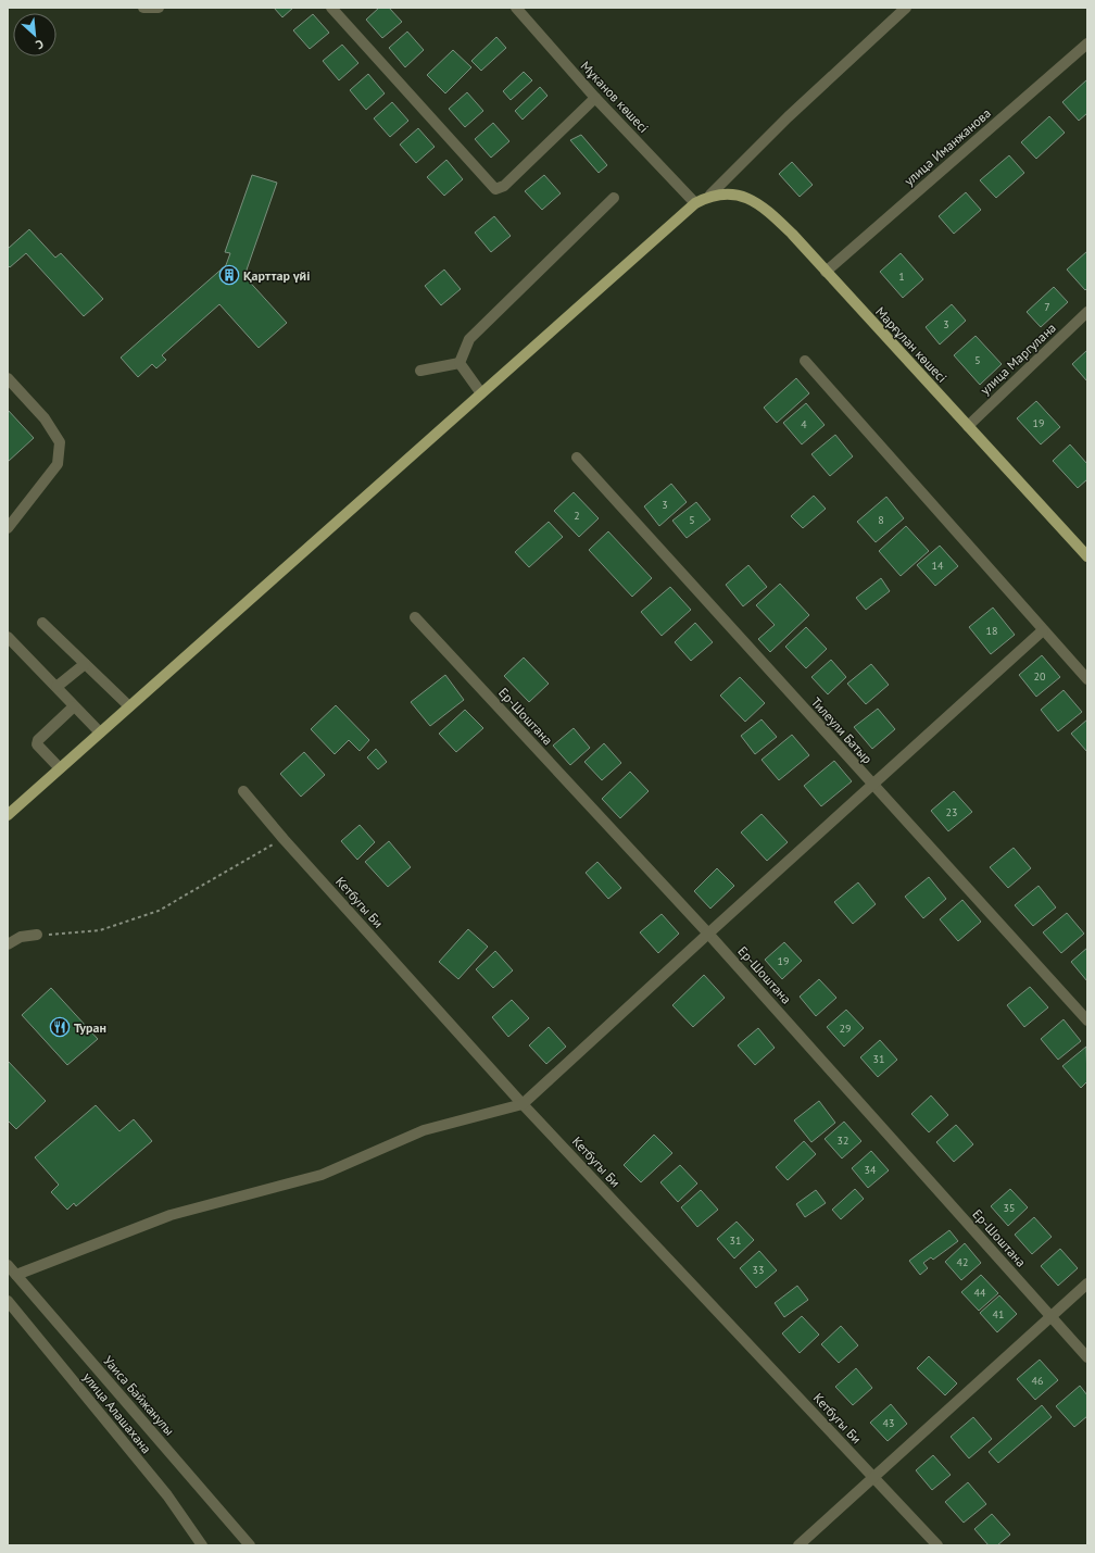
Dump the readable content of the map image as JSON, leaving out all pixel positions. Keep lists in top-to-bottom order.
{
  "streets": {
    "main road": ["Марғұлан көшесі"],
    "street": [
      "Мұканов көшесі",
      "улица Иманжанова",
      "улица Маргулана",
      "Ер-Шоштана",
      "Тилеули Батыр",
      "Кетбугы Би",
      "Уаиса Байжанулы",
      "улица Алашахана"
    ]
  },
  "crossings": [
    ["Мұканов көшесі", "Марғұлан көшесі"],
    ["улица Иманжанова", "Марғұлан көшесі"],
    ["Марғұлан көшесі", "улица Маргулана"]
  ],
  "places": {
    "building": ["Қарттар үйі"],
    "restaurant": ["Туран"]
  },
  "house_numbers": [
    "1",
    "7",
    "3",
    "5",
    "19",
    "4",
    "3",
    "2",
    "5",
    "8",
    "14",
    "18",
    "20",
    "23",
    "19",
    "29",
    "31",
    "32",
    "34",
    "35",
    "31",
    "42",
    "33",
    "44",
    "41",
    "46",
    "43"
  ],
  "north": "bottom right"
}
